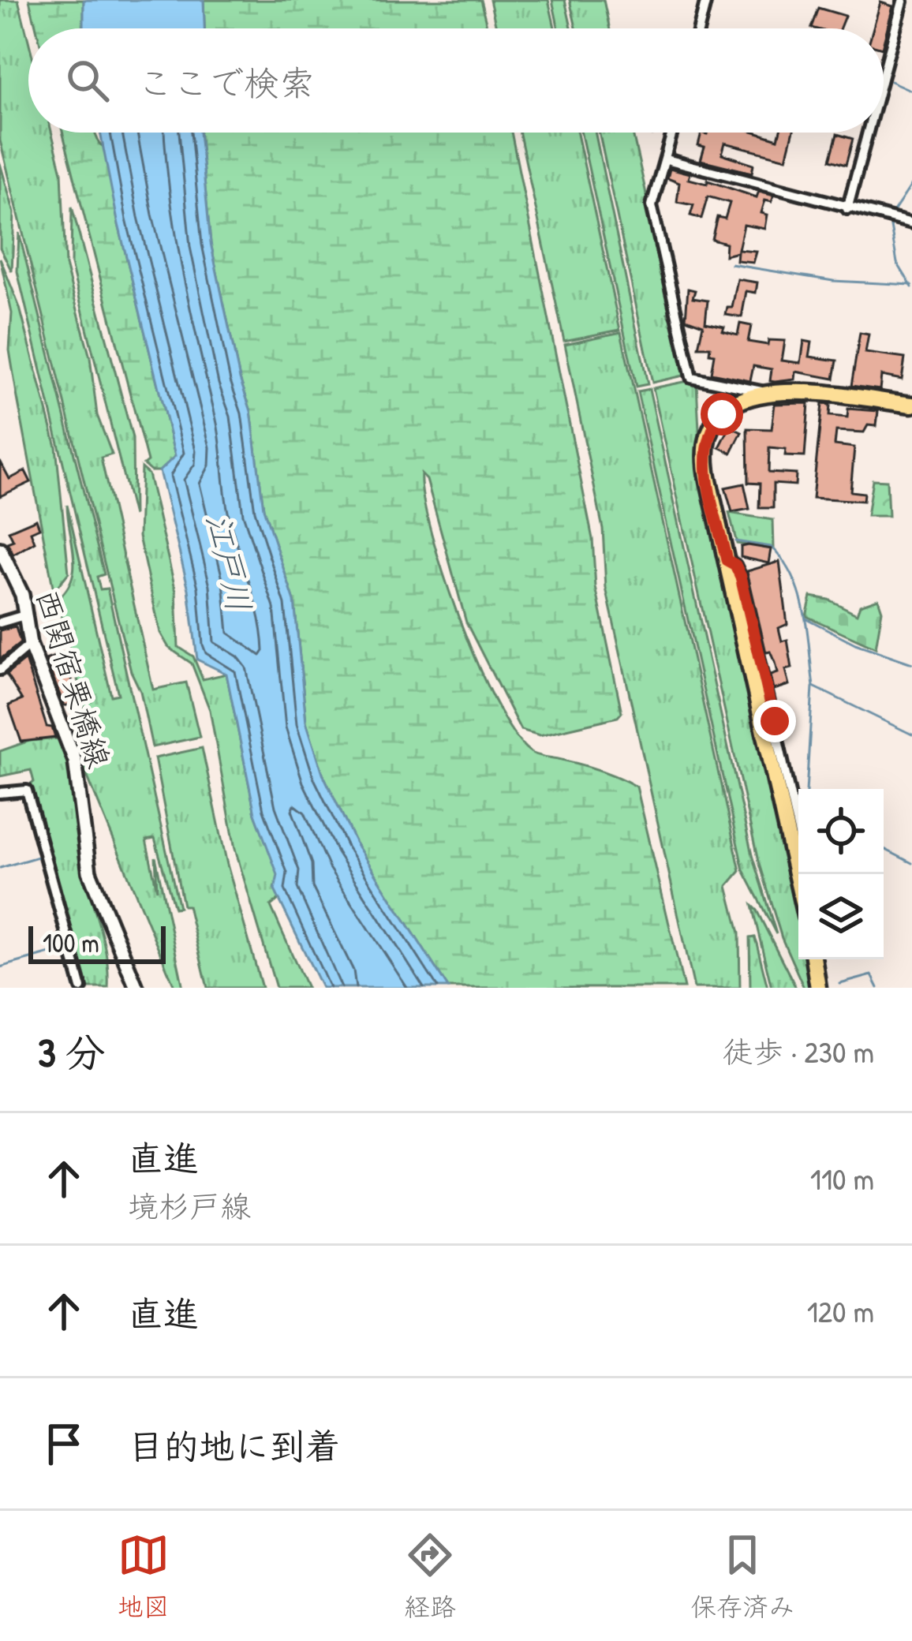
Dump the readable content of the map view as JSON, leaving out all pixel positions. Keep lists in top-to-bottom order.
{
  "streets": {
    "main road": ["西関宿栗橋線"]
  },
  "water": ["江戸川"],
  "scale_bar": "100 m",
  "page": {
    "search": "ここで検索",
    "scale": "100 m",
    "heading": ["3 分", "徒歩 · 230 m"],
    "list": [
      ["直進", "境杉戸線", "110 m"],
      ["直進", "120 m"],
      "目的地に到着"
    ],
    "nav": ["地図", "経路", "保存済み"]
  }
}
